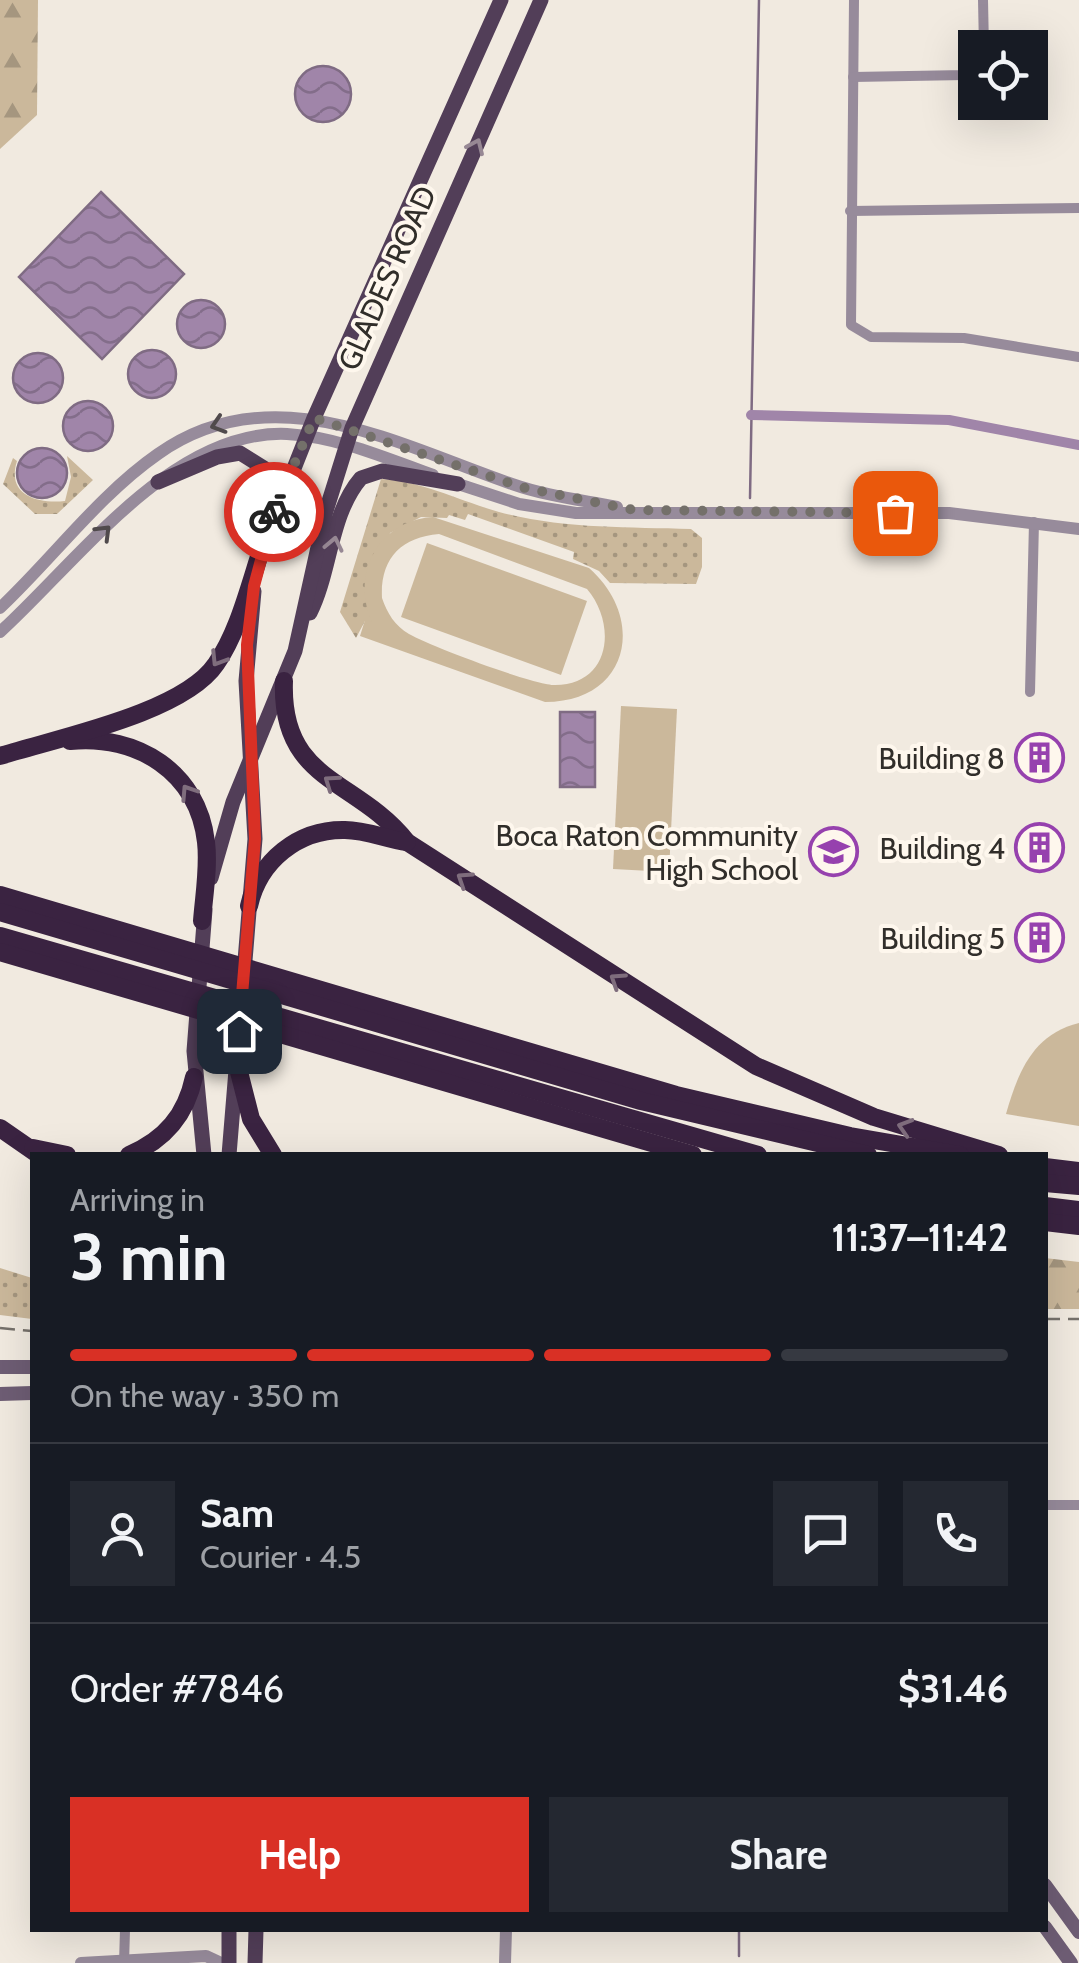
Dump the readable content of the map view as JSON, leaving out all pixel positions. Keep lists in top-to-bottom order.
{
  "streets": {
    "main road": ["GLADES ROAD"]
  },
  "places": {
    "building": ["Building 8", "Building 4", "Building 5"],
    "school or university": ["Boca Raton Community High School"]
  },
  "page": {
    "heading": ["3 min", "Arriving in", "11:37–11:42"],
    "panel": [
      "Sam",
      "Courier · 4.5",
      "Order #7846",
      "$31.46"
    ],
    "bar": "On the way · 350 m",
    "buttons": ["Help", "Share"]
  }
}
